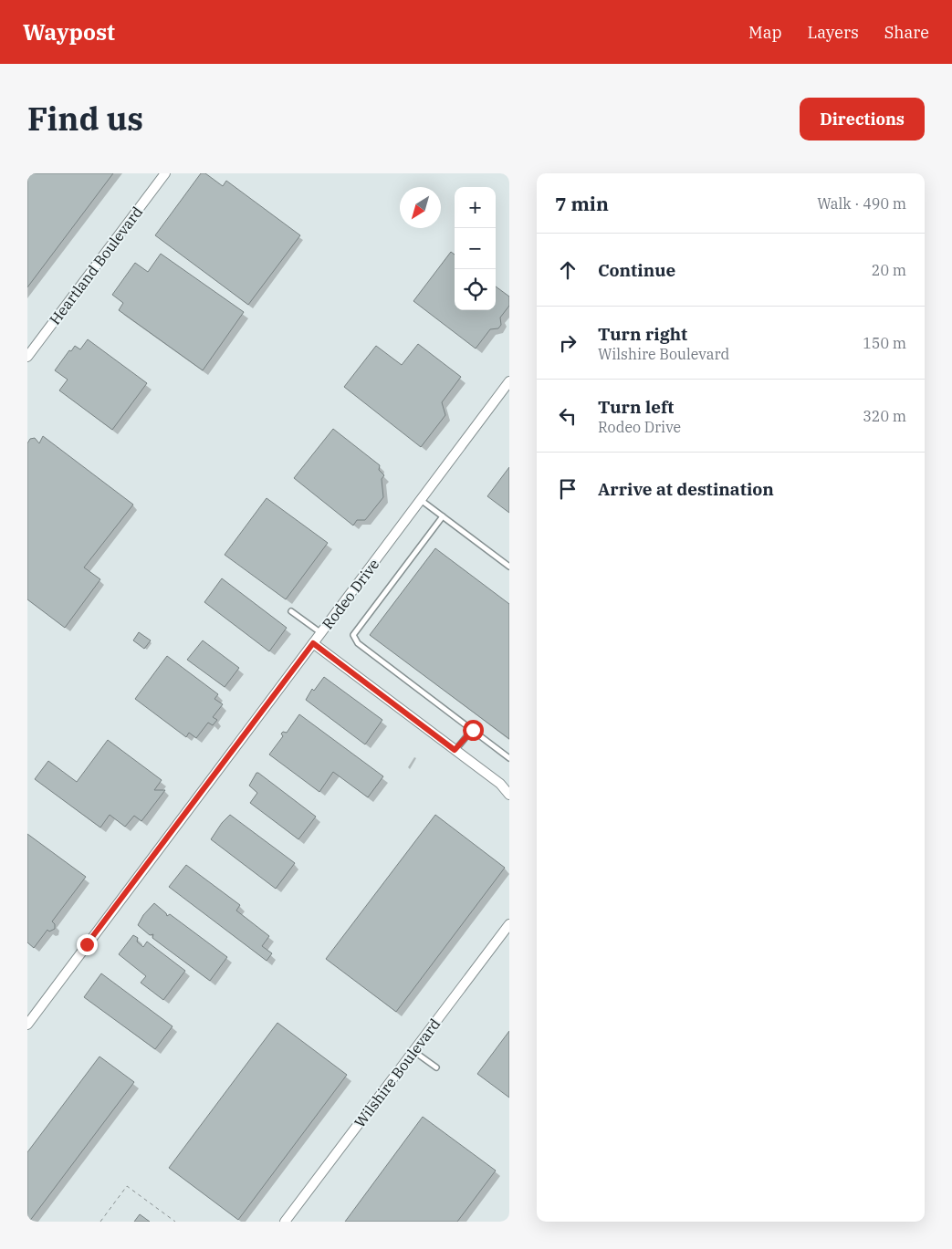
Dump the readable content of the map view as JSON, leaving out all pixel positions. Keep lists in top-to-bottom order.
{
  "streets": {
    "street": ["Heartland Boulevard", "Rodeo Drive", "Wilshire Boulevard"]
  },
  "north": "bottom left",
  "page": {
    "header": "Waypost",
    "nav": ["Map", "Layers", "Share"],
    "title": "Find us",
    "buttons": "Directions",
    "heading": ["7 min", "Walk · 490 m"],
    "map_buttons": ["+", "−"],
    "list": [
      ["Continue", "20 m"],
      ["Turn right", "Wilshire Boulevard", "150 m"],
      ["Turn left", "Rodeo Drive", "320 m"],
      "Arrive at destination"
    ]
  }
}
